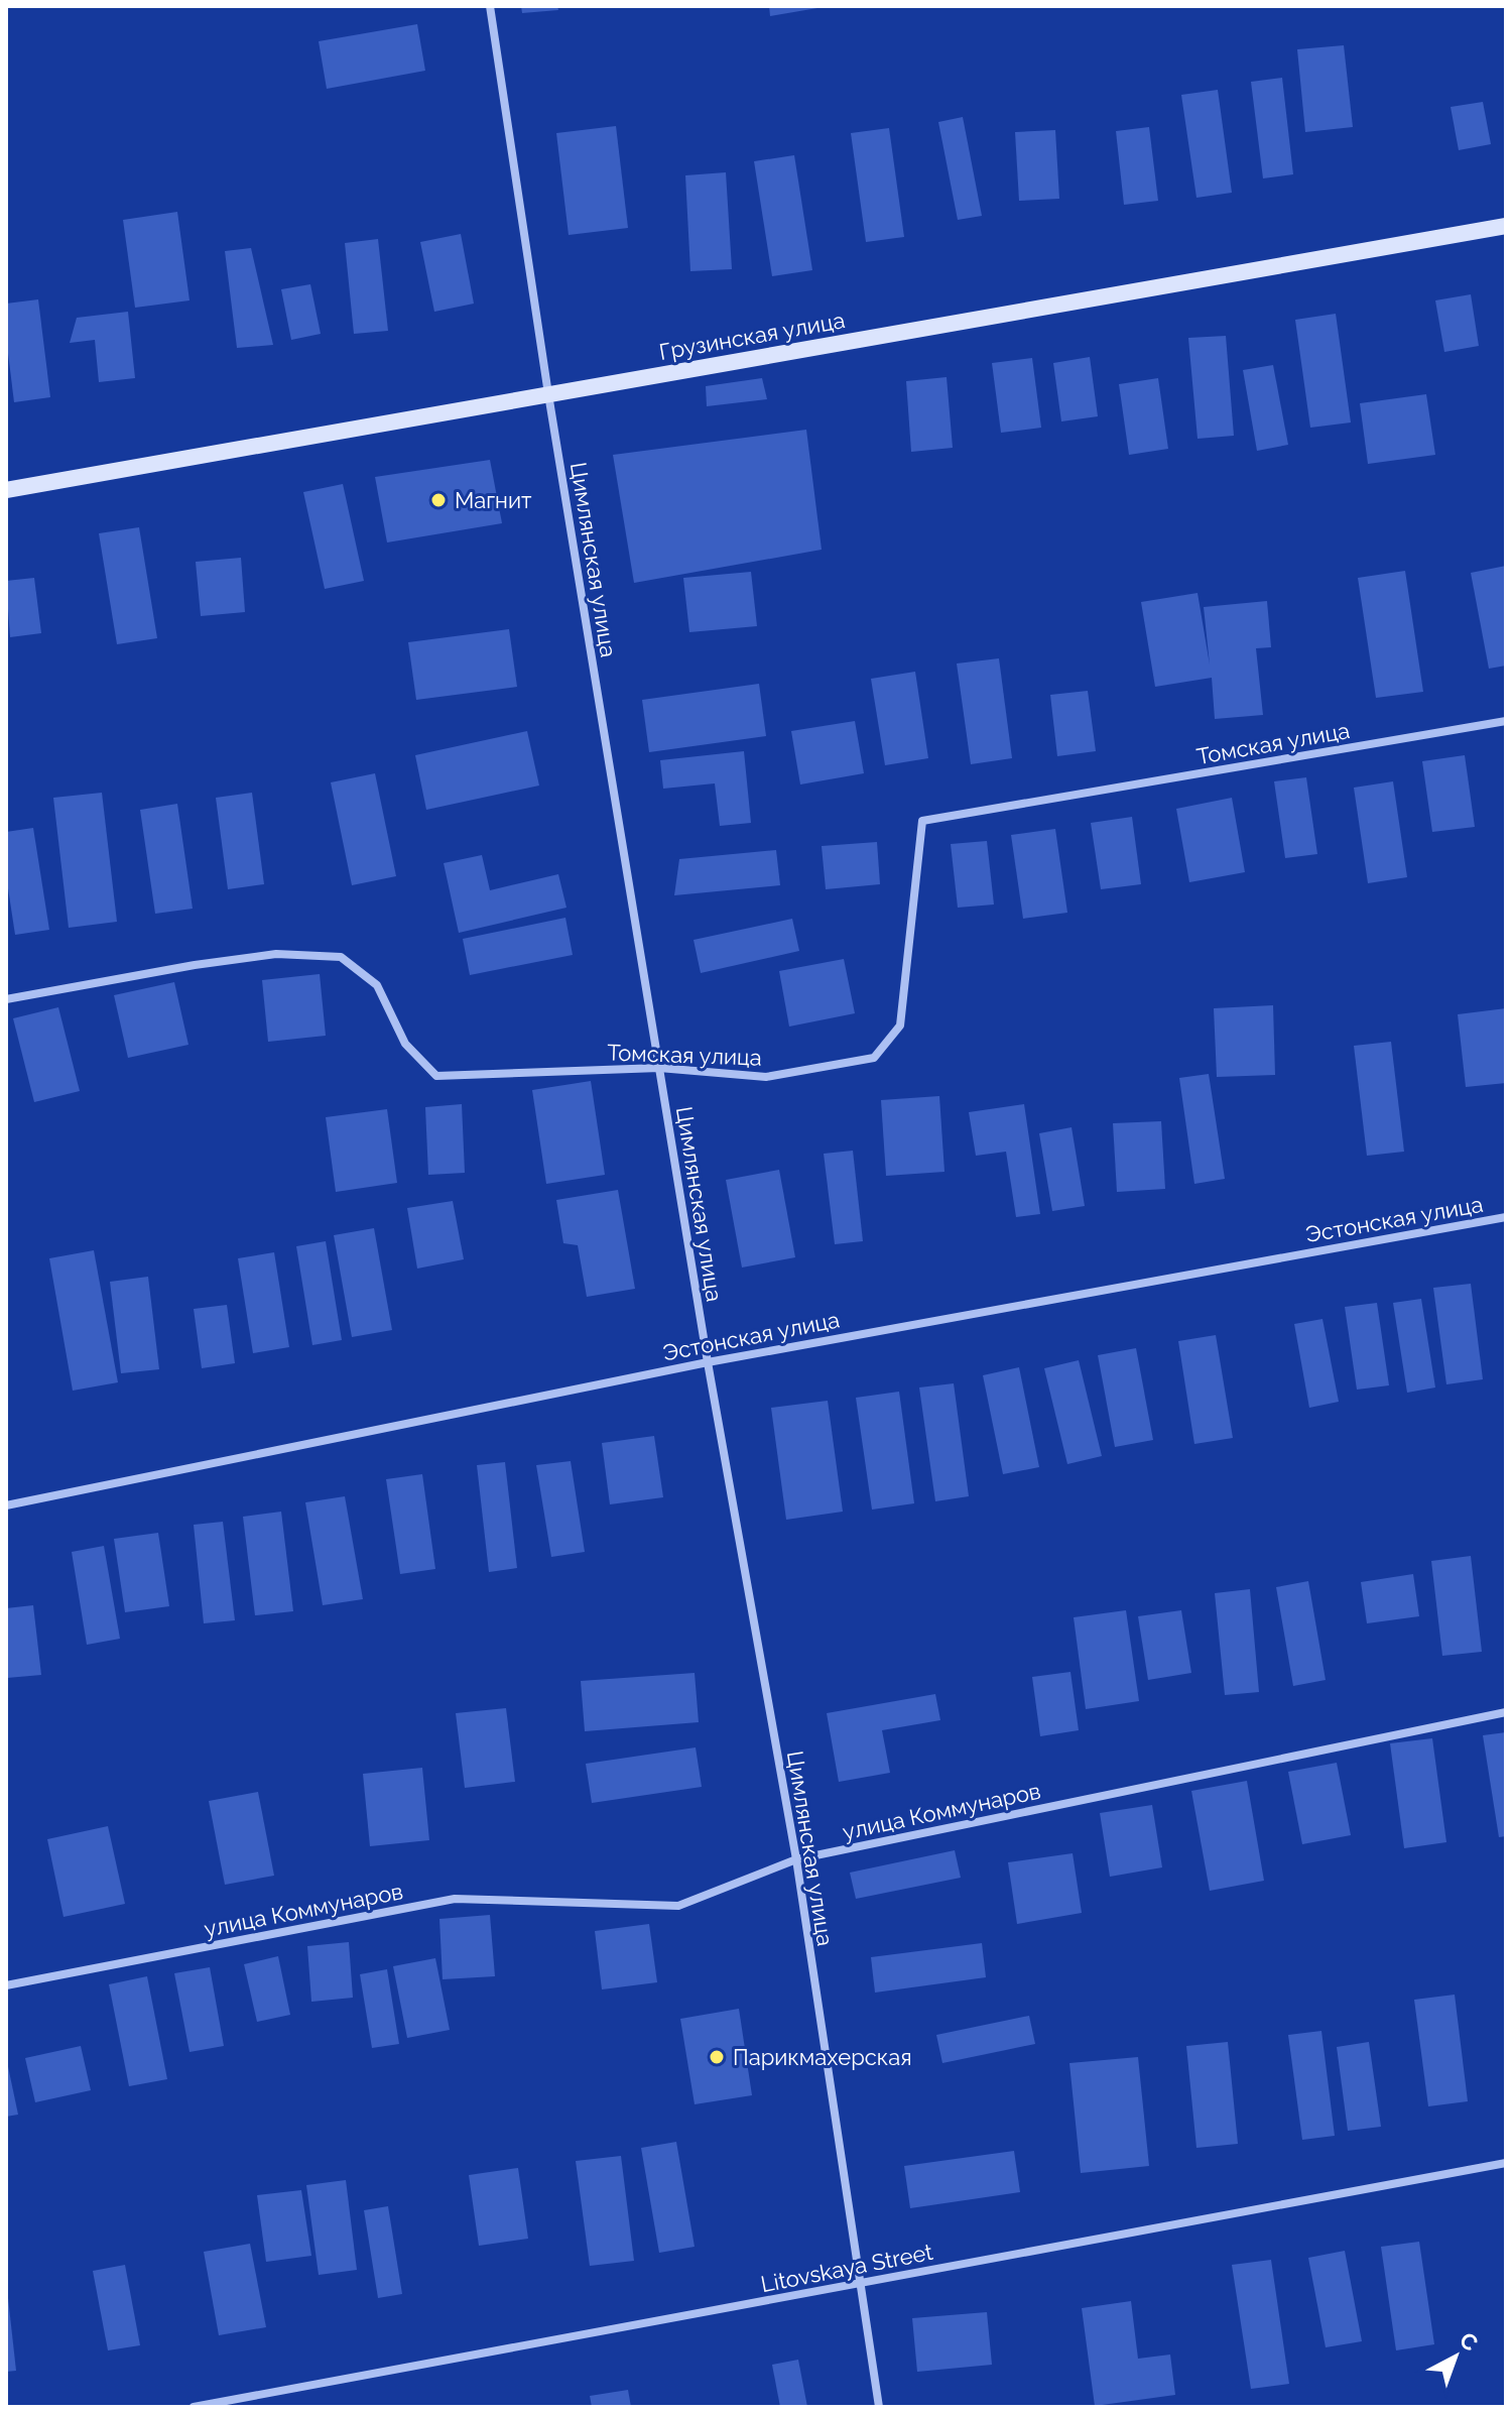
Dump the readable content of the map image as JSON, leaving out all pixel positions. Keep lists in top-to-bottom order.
{
  "streets": {
    "main road": ["Грузинская улица"],
    "street": [
      "Цимлянская улица",
      "Томская улица",
      "Эстонская улица",
      "улица Коммунаров",
      "Litovskaya Street"
    ]
  },
  "crossings": [
    ["Грузинская улица", "Цимлянская улица"],
    ["Цимлянская улица", "Томская улица"],
    ["Цимлянская улица", "Эстонская улица"],
    ["Цимлянская улица", "улица Коммунаров"],
    ["Цимлянская улица", "Litovskaya Street"]
  ],
  "places": ["Магнит", "Парикмахерская"],
  "north": "top right"
}
